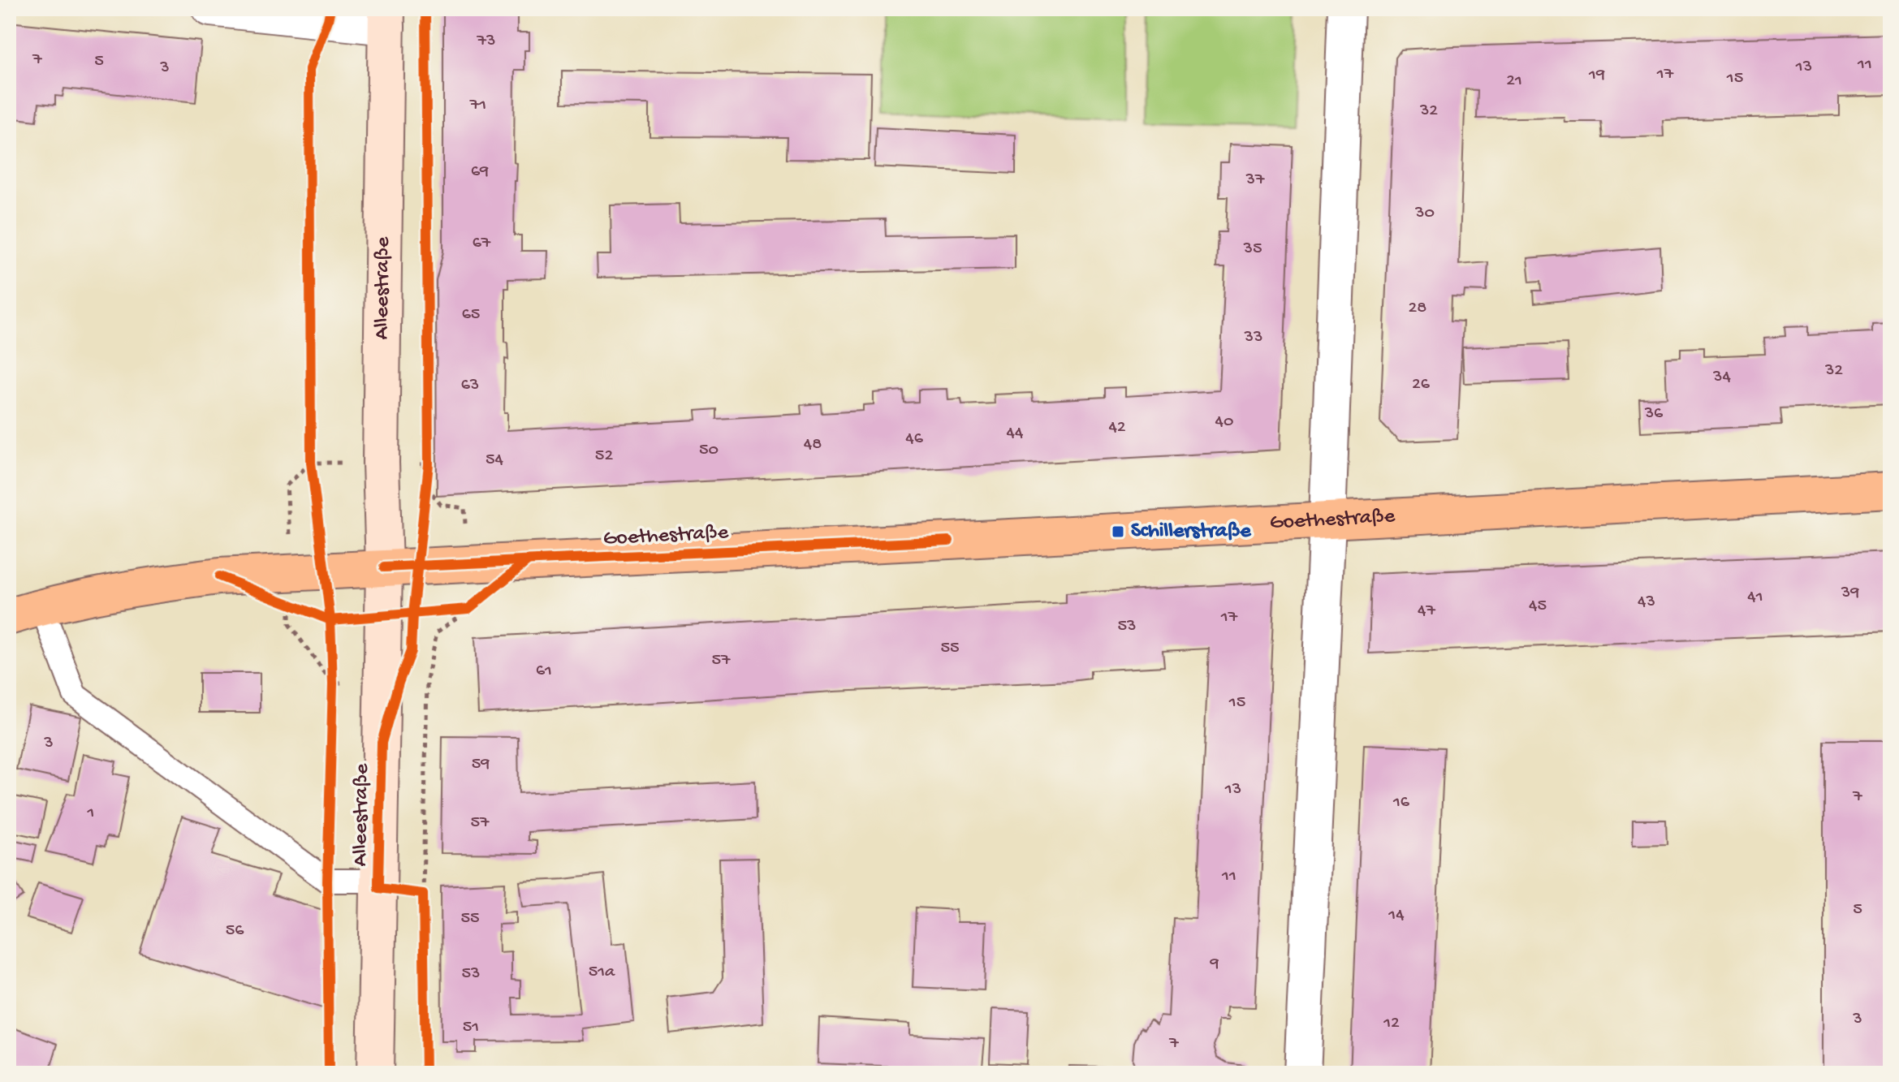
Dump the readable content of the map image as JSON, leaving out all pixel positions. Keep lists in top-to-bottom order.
{
  "streets": {
    "main road": ["Alleestraße", "Goethestraße"]
  },
  "crossings": [
    ["Alleestraße", "Goethestraße"]
  ],
  "places": {
    "transit": ["Schillerstraße"]
  },
  "house_numbers": [
    "73",
    "7",
    "5",
    "11",
    "13",
    "3",
    "17",
    "19",
    "15",
    "21",
    "71",
    "32",
    "69",
    "37",
    "30",
    "67",
    "35",
    "28",
    "65",
    "33",
    "32",
    "34",
    "26",
    "63",
    "36",
    "40",
    "42",
    "44",
    "46",
    "48",
    "50",
    "52",
    "54",
    "39",
    "41",
    "43",
    "45",
    "47",
    "17",
    "53",
    "55",
    "57",
    "61",
    "15",
    "3",
    "59",
    "13",
    "7",
    "16",
    "1",
    "57",
    "11",
    "5",
    "14",
    "55",
    "56",
    "9",
    "51a",
    "53",
    "3",
    "12",
    "51",
    "7"
  ]
}
